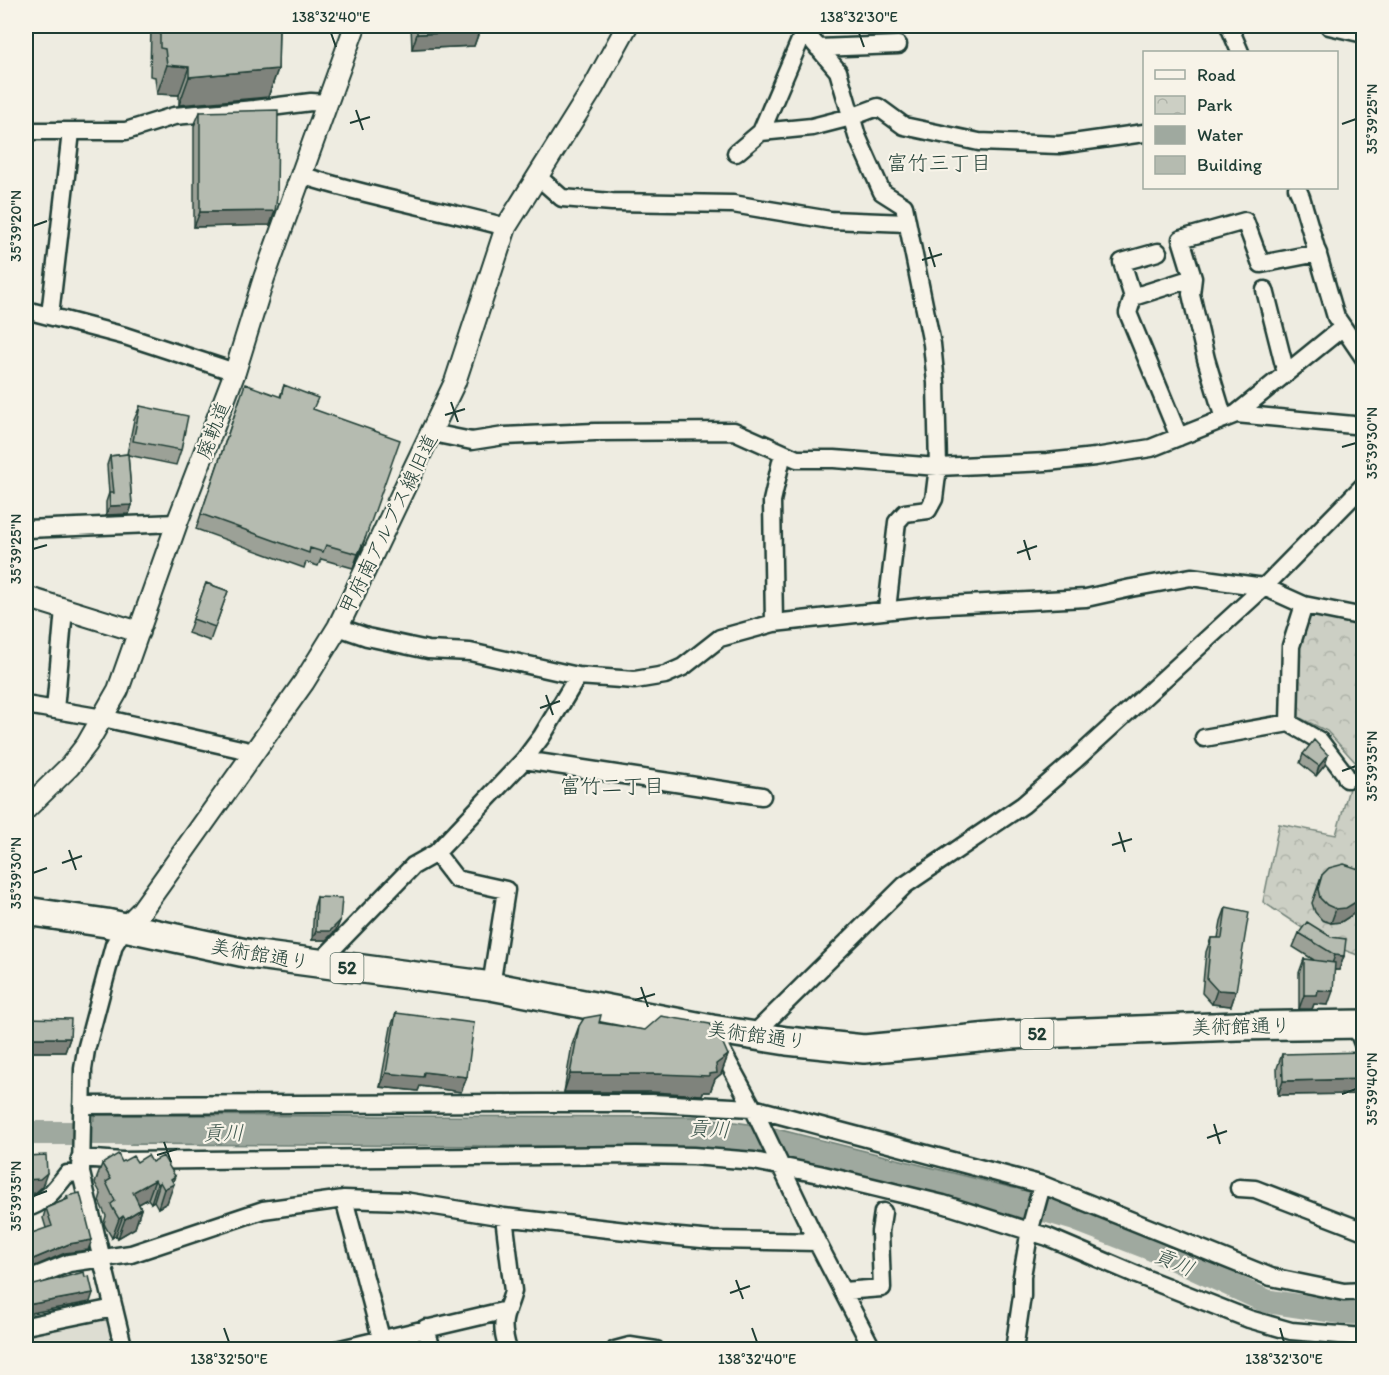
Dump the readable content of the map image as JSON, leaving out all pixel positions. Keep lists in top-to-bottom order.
{
  "streets": {
    "highway": ["美術館通り", "52"],
    "street": ["廃軌道", "甲府南アルプス線旧道"]
  },
  "crossings": [
    ["甲府南アルプス線旧道", "美術館通り"]
  ],
  "districts": ["富竹三丁目", "富竹二丁目"],
  "water": ["貢川"],
  "legend": [
    "Road",
    "Park",
    "Water",
    "Building"
  ],
  "coordinates": [
    "138°32'40\"E",
    "138°32'30\"E",
    "35°39'25\"N",
    "35°39'20\"N",
    "35°39'30\"N",
    "35°39'35\"N",
    "35°39'40\"N",
    "138°32'50\"E"
  ]
}
